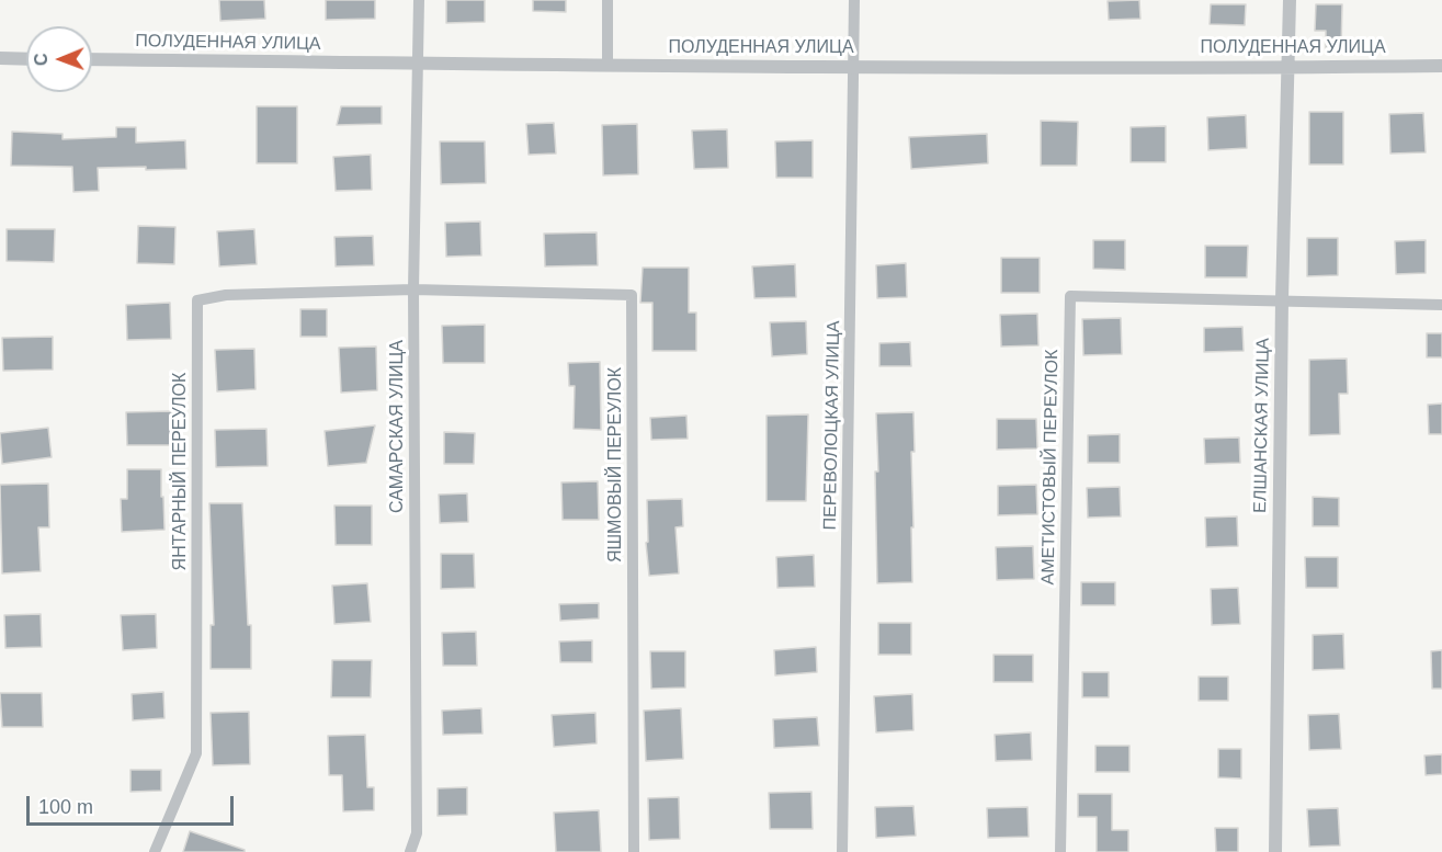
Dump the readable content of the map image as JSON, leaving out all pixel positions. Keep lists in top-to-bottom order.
{
  "streets": {
    "street": [
      "ПОЛУДЕННАЯ УЛИЦА",
      "ПЕРЕВОЛОЦКАЯ УЛИЦА",
      "ЕЛШАНСКАЯ УЛИЦА",
      "САМАРСКАЯ УЛИЦА",
      "ЯШМОВЫЙ ПЕРЕУЛОК",
      "АМЕТИСТОВЫЙ ПЕРЕУЛОК",
      "ЯНТАРНЫЙ ПЕРЕУЛОК"
    ]
  },
  "crossings": [
    ["ПОЛУДЕННАЯ УЛИЦА", "ПЕРЕВОЛОЦКАЯ УЛИЦА"],
    ["ПОЛУДЕННАЯ УЛИЦА", "ЕЛШАНСКАЯ УЛИЦА"],
    ["ПОЛУДЕННАЯ УЛИЦА", "САМАРСКАЯ УЛИЦА"],
    ["ЕЛШАНСКАЯ УЛИЦА", "АМЕТИСТОВЫЙ ПЕРЕУЛОК"],
    ["САМАРСКАЯ УЛИЦА", "ЯШМОВЫЙ ПЕРЕУЛОК"],
    ["САМАРСКАЯ УЛИЦА", "ЯНТАРНЫЙ ПЕРЕУЛОК"],
    ["ЯШМОВЫЙ ПЕРЕУЛОК", "ЯНТАРНЫЙ ПЕРЕУЛОК"]
  ],
  "scale_bar": "100 m",
  "north": "left"
}
